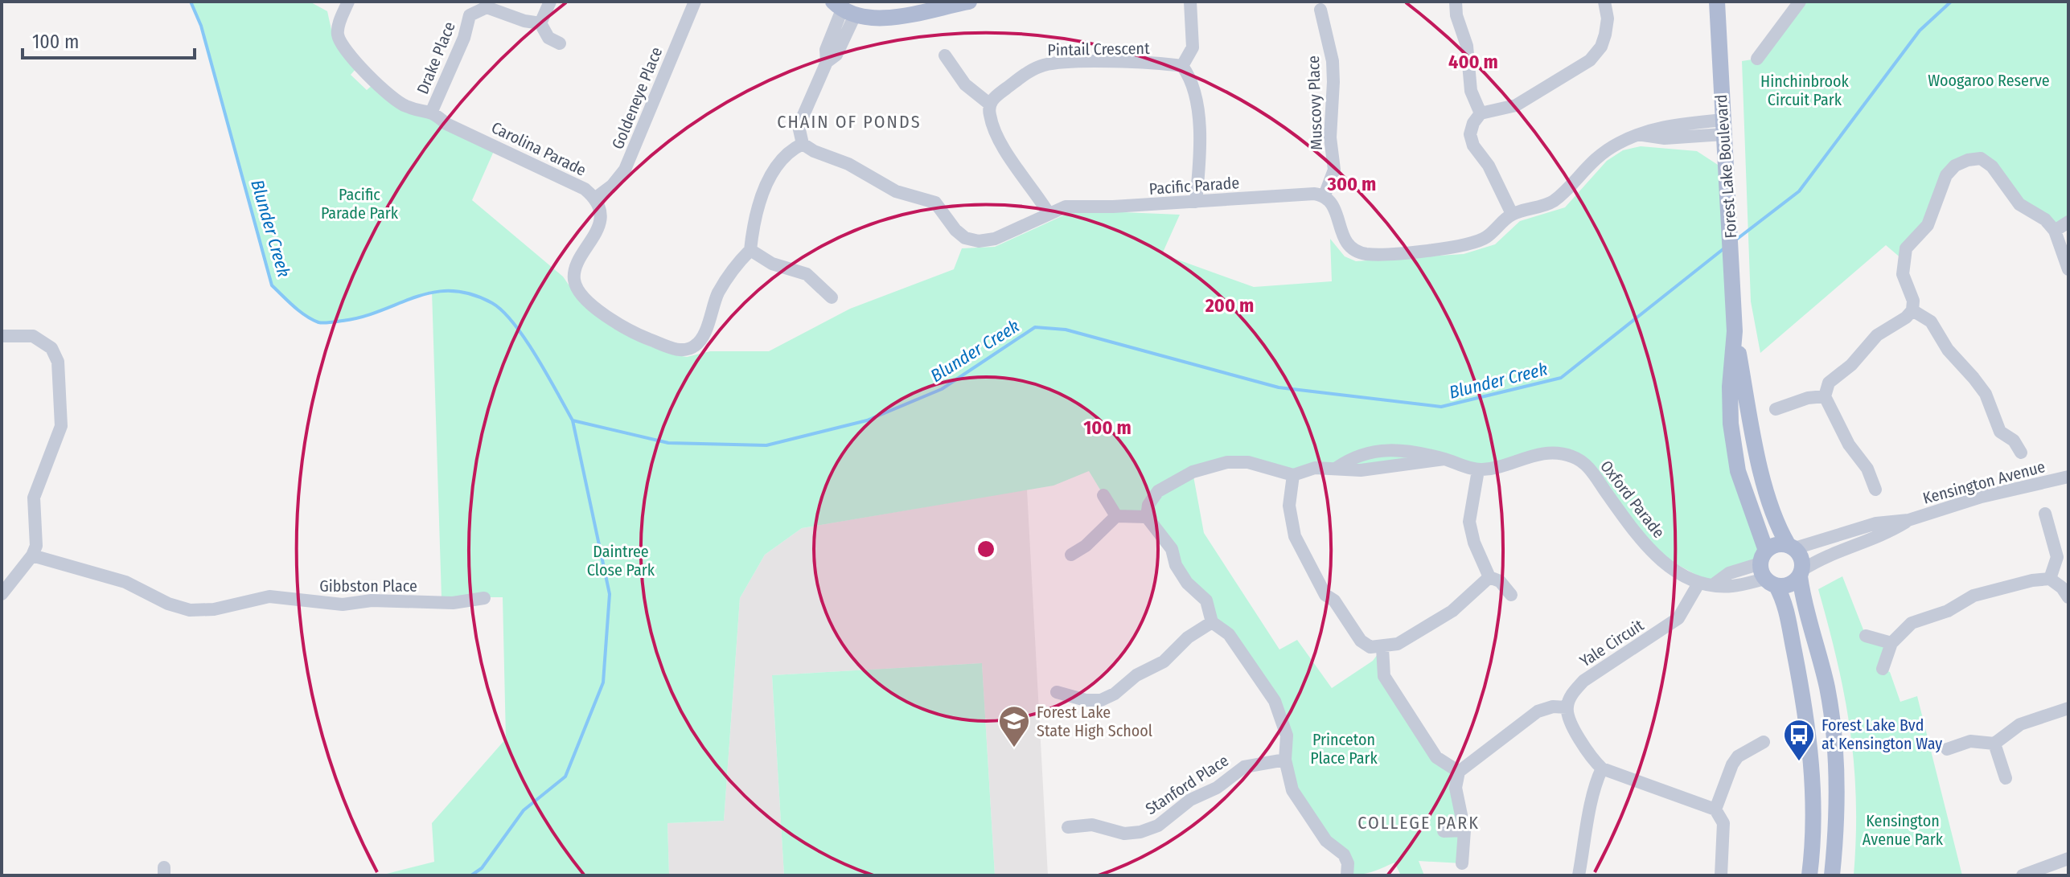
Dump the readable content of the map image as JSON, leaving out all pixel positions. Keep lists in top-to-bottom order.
{
  "streets": {
    "main road": ["Forest Lake Boulevard"],
    "street": [
      "Pintail Crescent",
      "Drake Place",
      "Goldeneye Place",
      "Muscovy Place",
      "Carolina Parade",
      "Pacific Parade",
      "Kensington Avenue",
      "Oxford Parade",
      "Gibbston Place",
      "Yale Circuit",
      "Stanford Place"
    ]
  },
  "crossings": [
    ["Drake Place", "Carolina Parade"],
    ["Goldeneye Place", "Carolina Parade"],
    ["Muscovy Place", "Pacific Parade"],
    ["Forest Lake Boulevard", "Kensington Avenue"],
    ["Forest Lake Boulevard", "Oxford Parade"],
    ["Kensington Avenue", "Oxford Parade"],
    ["Oxford Parade", "Yale Circuit"]
  ],
  "districts": ["CHAIN OF PONDS", "COLLEGE PARK"],
  "water": ["Blunder Creek"],
  "parks": [
    "Woogaroo Reserve",
    "Hinchinbrook Circuit Park",
    "Pacific Parade Park",
    "Daintree Close Park",
    "Princeton Place Park",
    "Kensington Avenue Park"
  ],
  "places": {
    "school or university": ["Forest Lake State High School"],
    "bus stop": ["Forest Lake Bvd at Kensington Way"]
  },
  "scale_bar": "100 m",
  "rings": [
    "400 m",
    "300 m",
    "200 m",
    "100 m"
  ]
}
